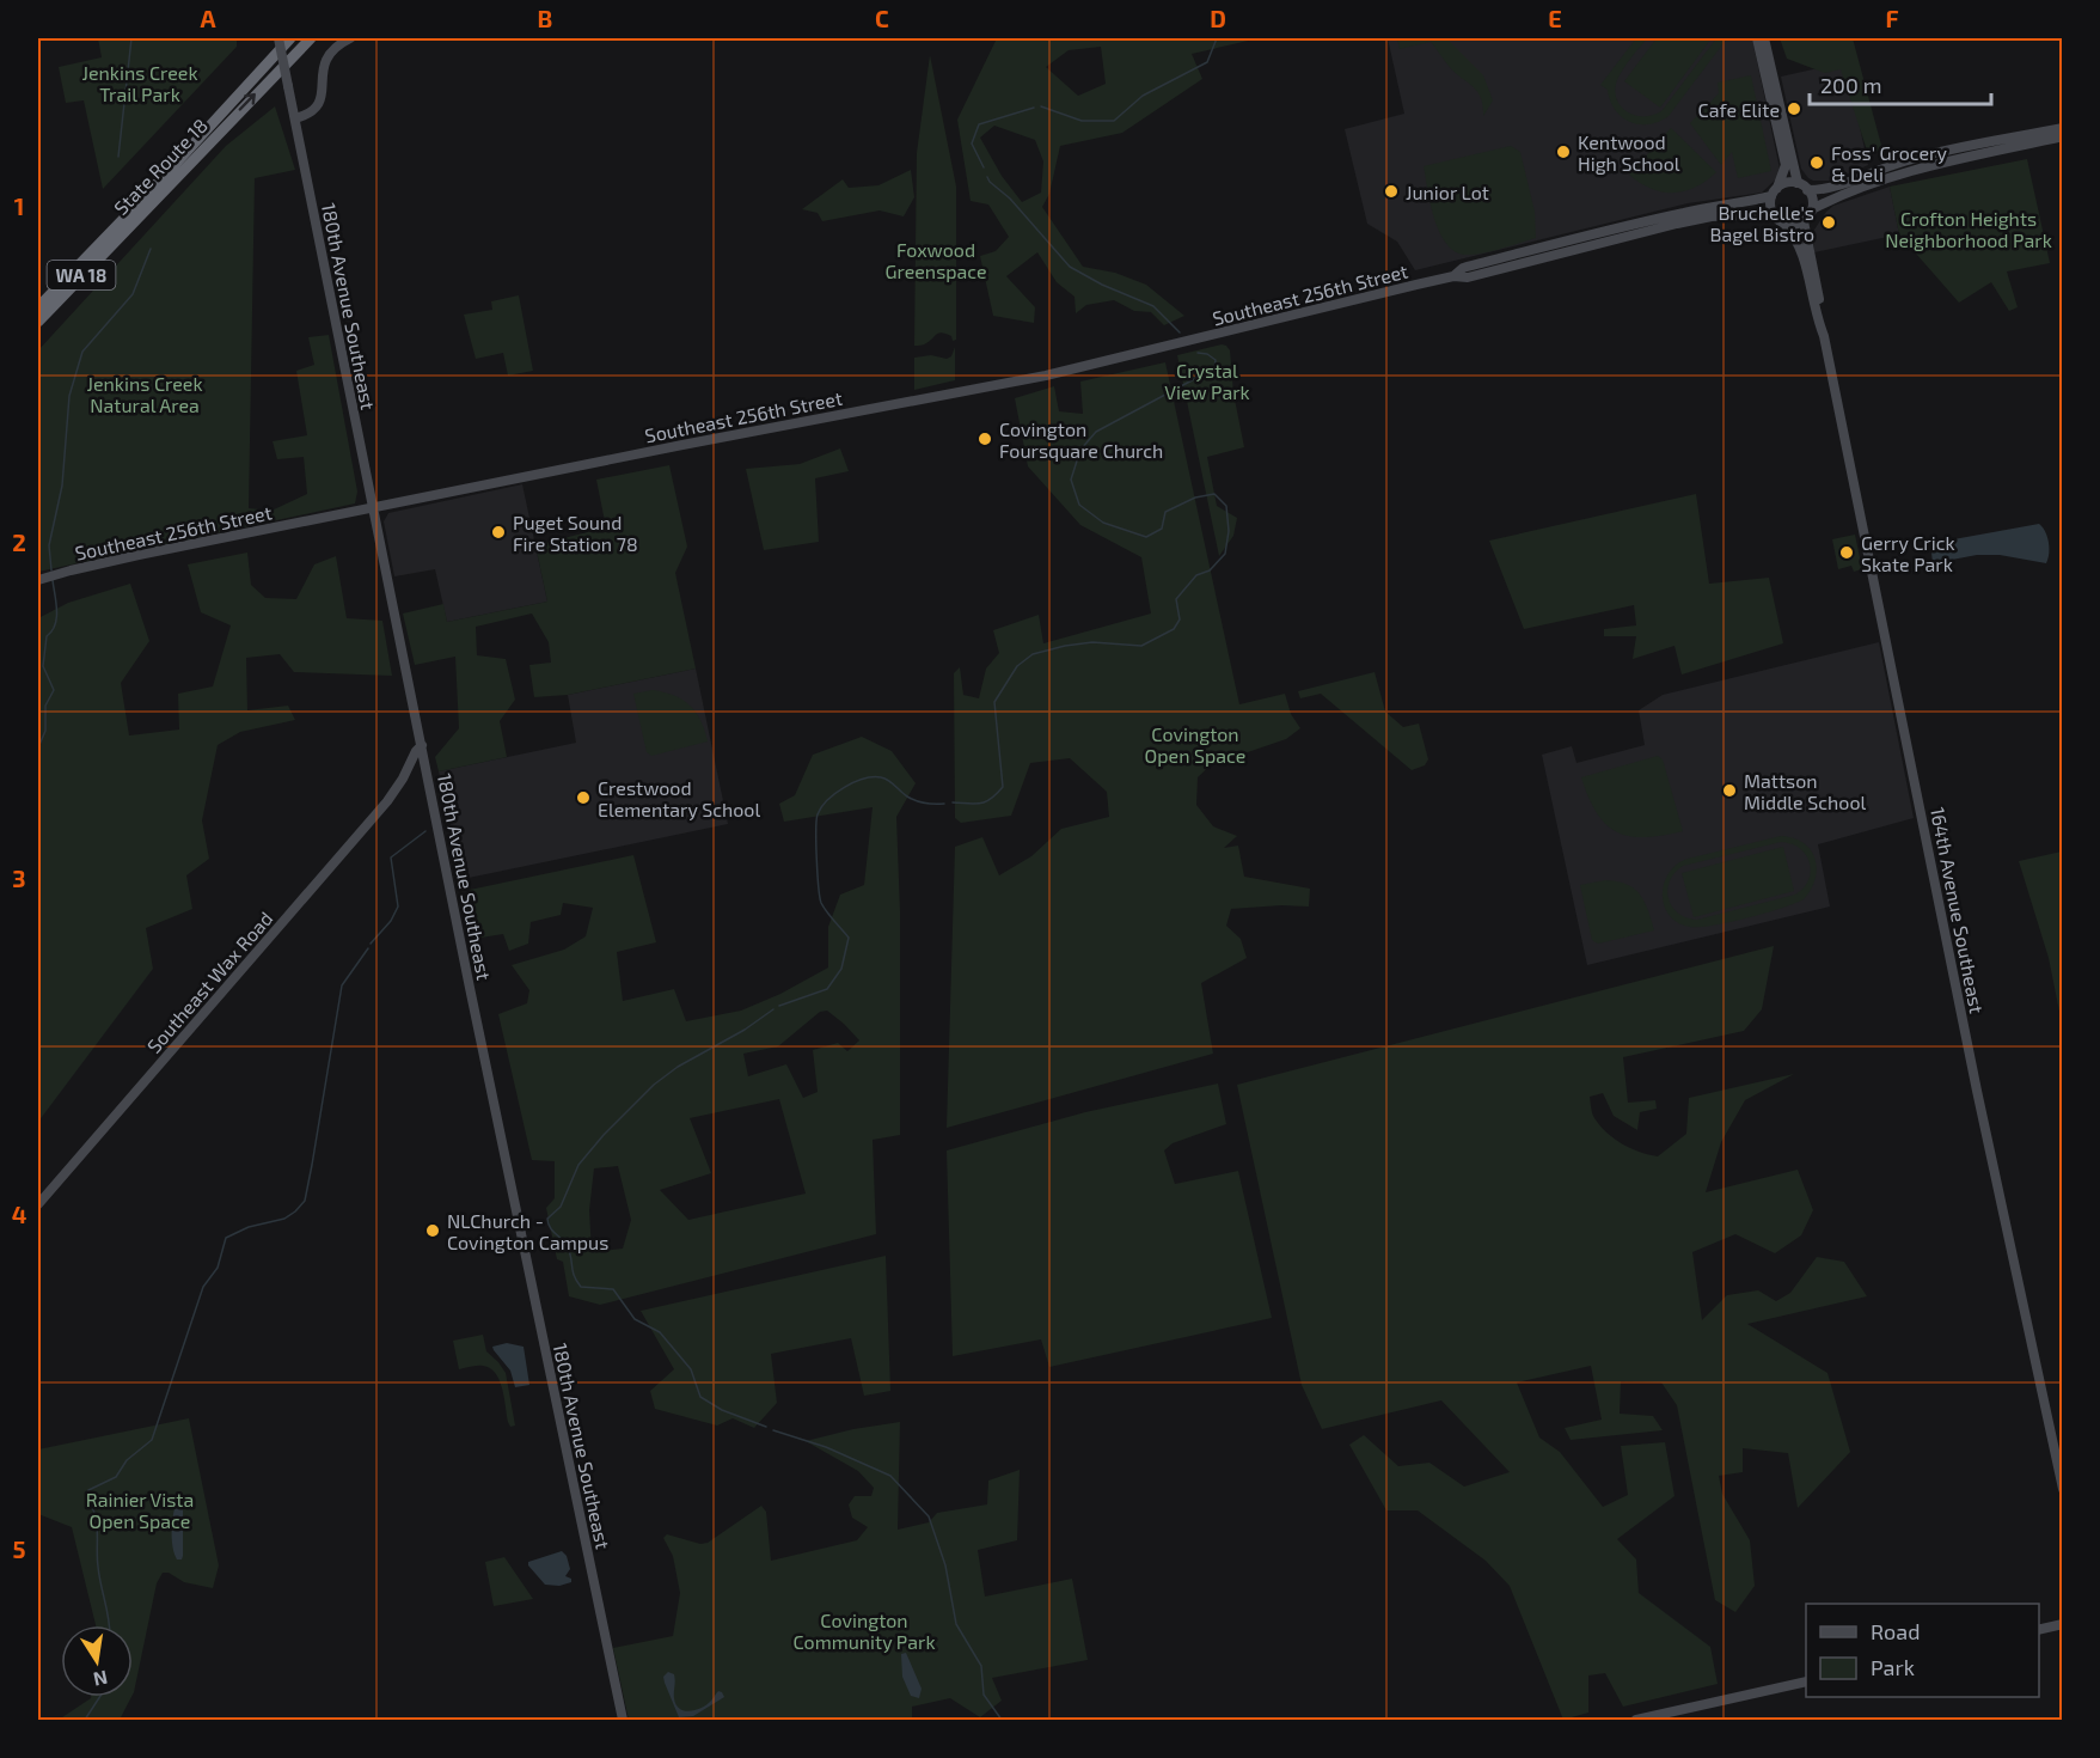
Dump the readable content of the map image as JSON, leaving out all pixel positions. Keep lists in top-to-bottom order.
{
  "streets": {
    "highway": ["State Route 18", "WA 18"],
    "street": [
      "Southeast 256th Street",
      "180th Avenue Southeast",
      "164th Avenue Southeast",
      "Southeast Wax Road"
    ]
  },
  "crossings": [
    ["Southeast 256th Street", "180th Avenue Southeast"],
    ["Southeast 256th Street", "164th Avenue Southeast"],
    ["180th Avenue Southeast", "Southeast Wax Road"]
  ],
  "parks": [
    "Jenkins Creek Trail Park",
    "Crofton Heights Neighborhood Park",
    "Foxwood Greenspace",
    "Crystal View Park",
    "Jenkins Creek Natural Area",
    "Covington Open Space",
    "Rainier Vista Open Space",
    "Covington Community Park"
  ],
  "places": [
    "Cafe Elite",
    "Kentwood High School",
    "Foss' Grocery & Deli",
    "Junior Lot",
    "Bruchelle's Bagel Bistro",
    "Covington Foursquare Church",
    "Puget Sound Fire Station 78",
    "Gerry Crick Skate Park",
    "Mattson Middle School",
    "Crestwood Elementary School",
    "NLChurch - Covington Campus"
  ],
  "legend": ["Road", "Park"],
  "scale_bar": "200 m",
  "north": "bottom",
  "grid": {
    "columns": [
      "A",
      "B",
      "C",
      "D",
      "E",
      "F"
    ],
    "rows": [
      "1",
      "2",
      "3",
      "4",
      "5"
    ]
  }
}
